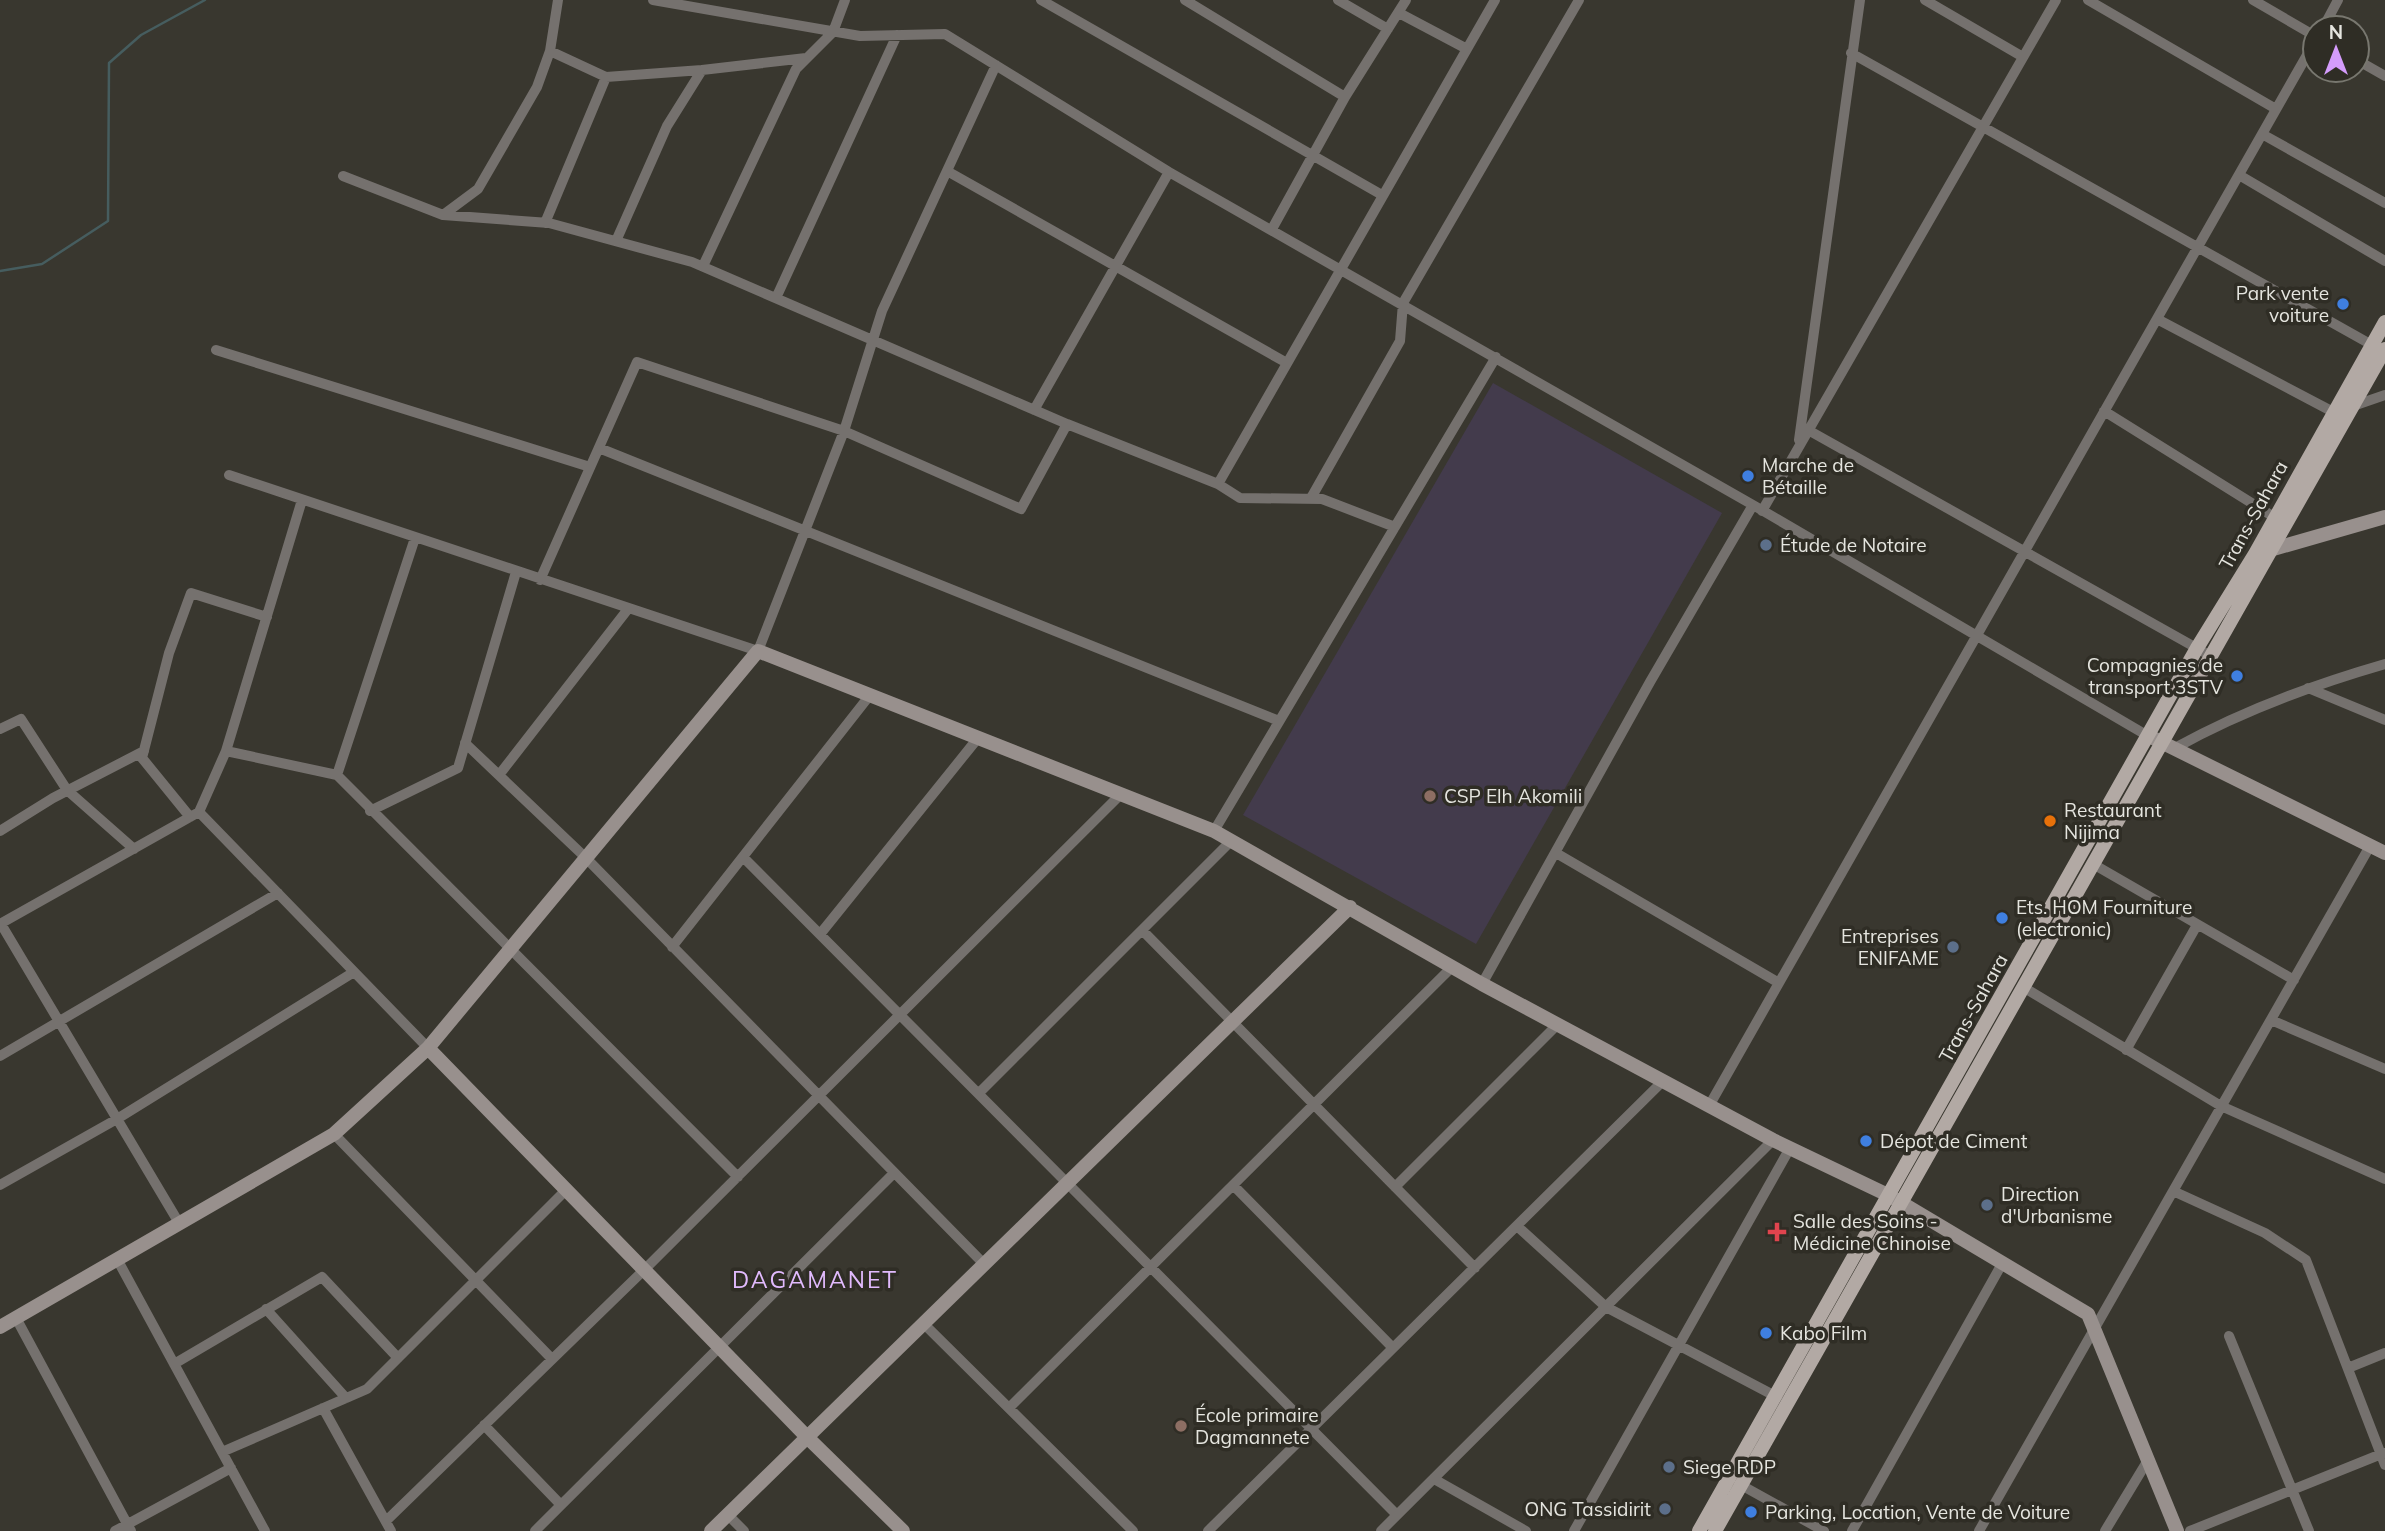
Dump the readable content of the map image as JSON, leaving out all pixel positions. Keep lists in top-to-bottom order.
{
  "streets": {
    "main road": ["Trans-Sahara"]
  },
  "districts": ["DAGAMANET"],
  "places": {
    "other": [
      "Park vente voiture",
      "Marche de Bétaille",
      "Étude de Notaire",
      "Compagnies de transport 3STV",
      "CSP Elh Akomili",
      "Restaurant Nijima",
      "Ets. HOM Fourniture (electronic)",
      "Entreprises ENIFAME",
      "Dépot de Ciment",
      "Direction d'Urbanisme",
      "Kabo Film",
      "École primaire Dagmannete",
      "Siege RDP",
      "ONG Tassidirit",
      "Parking, Location, Vente de Voiture"
    ],
    "health": ["Salle des Soins - Médicine Chinoise"]
  },
  "north": "top"
}
